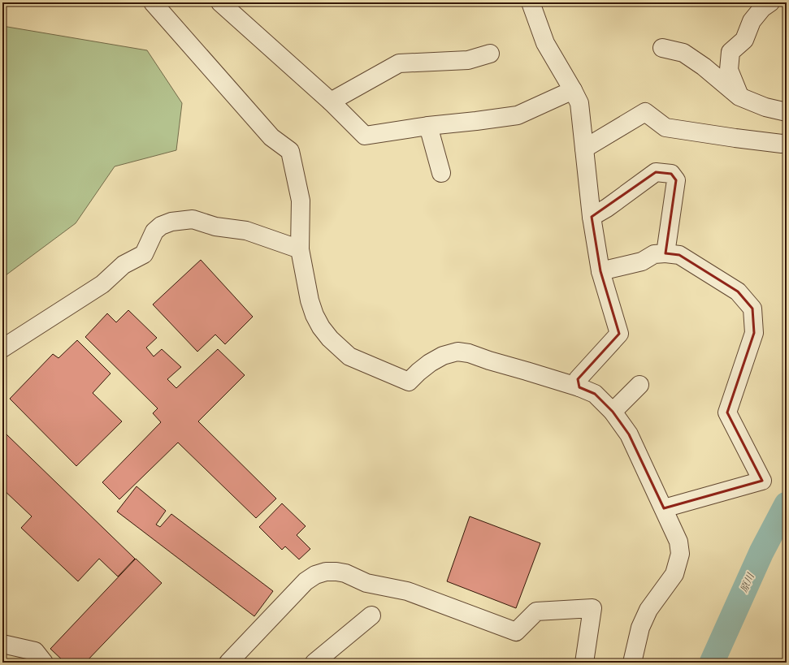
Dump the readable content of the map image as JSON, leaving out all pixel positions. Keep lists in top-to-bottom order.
{
  "water": ["原川"]
}
